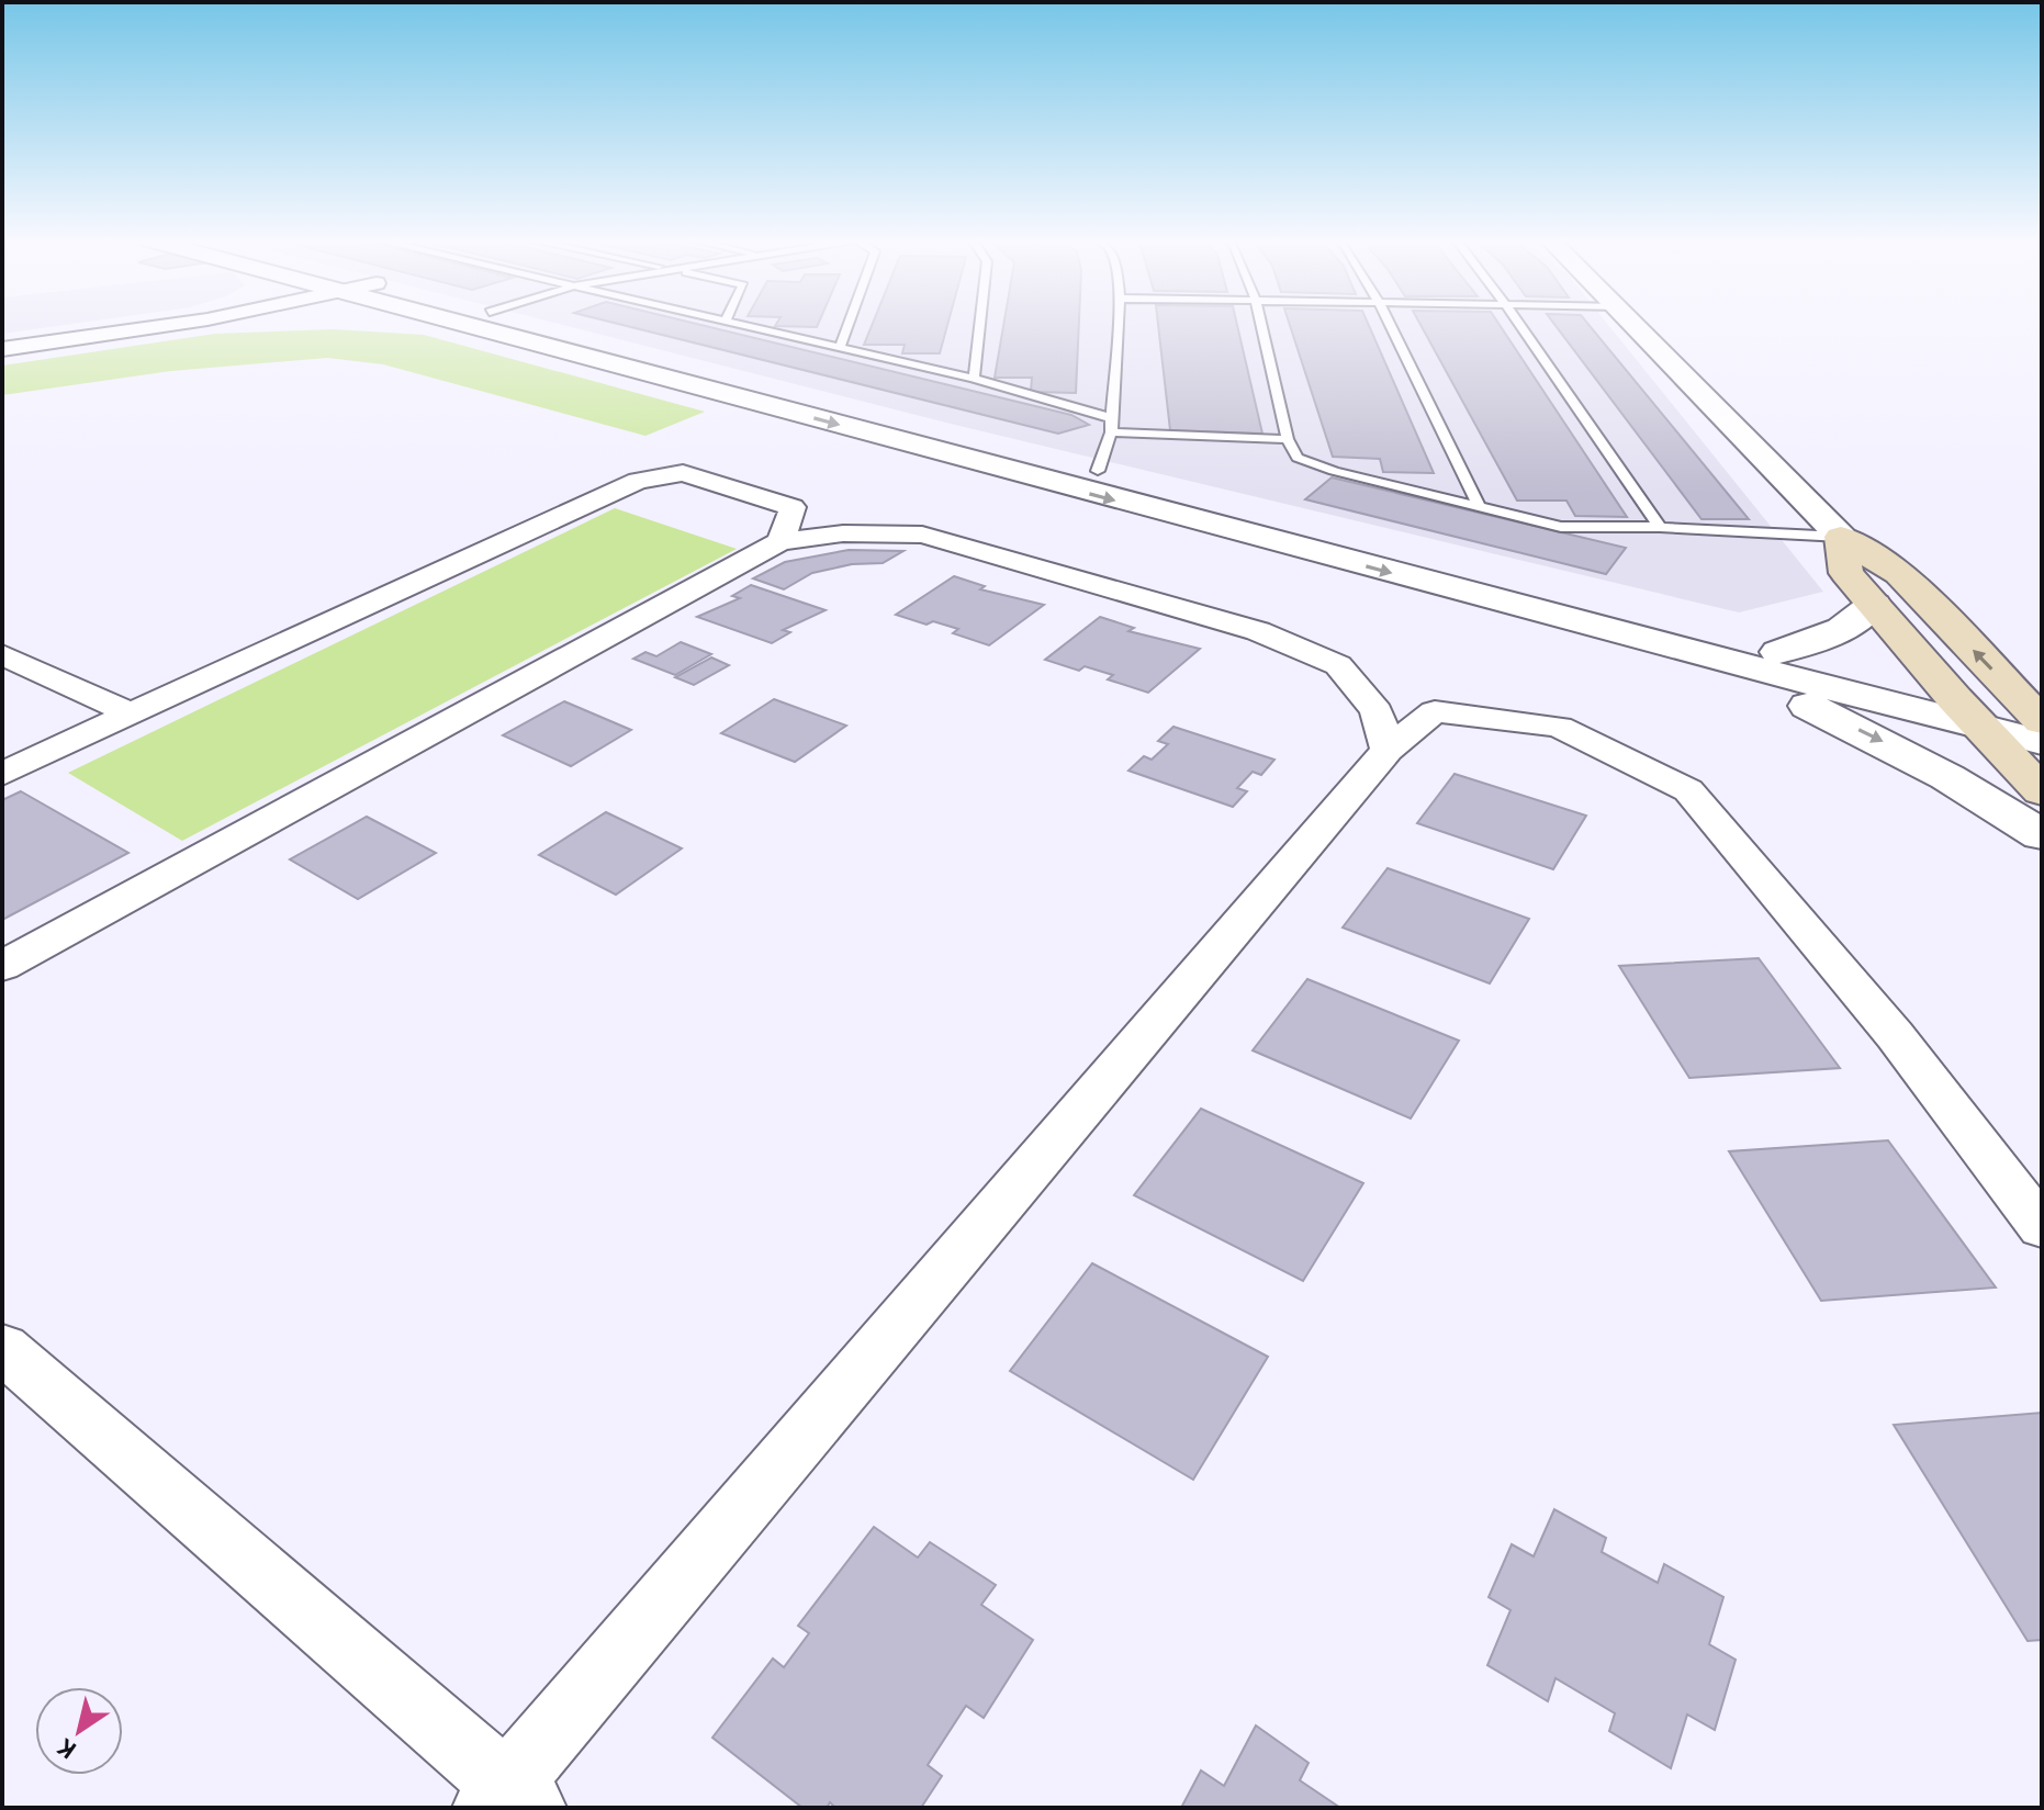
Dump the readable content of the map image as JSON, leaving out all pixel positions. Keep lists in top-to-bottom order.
{
  "north": "bottom left"
}
